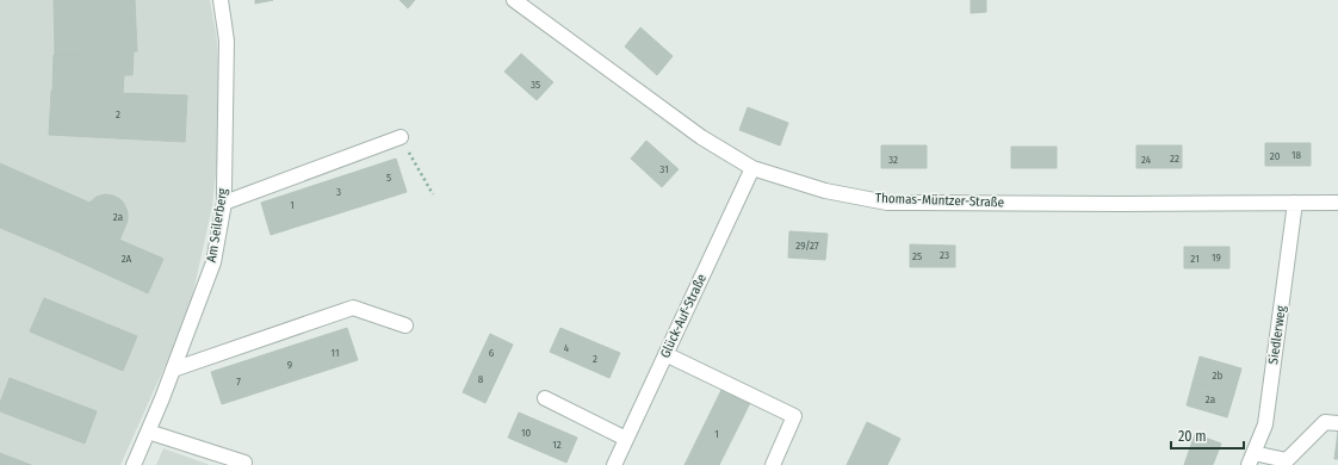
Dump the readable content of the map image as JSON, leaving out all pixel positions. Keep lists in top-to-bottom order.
{
  "streets": {
    "street": [
      "Thomas-Müntzer-Straße",
      "Am Seilerberg",
      "Glück-Auf-Straße",
      "Siedlerweg"
    ]
  },
  "crossings": [
    ["Thomas-Müntzer-Straße", "Glück-Auf-Straße"],
    ["Thomas-Müntzer-Straße", "Siedlerweg"]
  ],
  "house_numbers": [
    "35",
    "2",
    "18",
    "20",
    "22",
    "32",
    "24",
    "31",
    "5",
    "3",
    "1",
    "2a",
    "29/27",
    "23",
    "25",
    "19",
    "2A",
    "21",
    "4",
    "11",
    "6",
    "2",
    "9",
    "2b",
    "8",
    "7",
    "2a",
    "10",
    "1",
    "12"
  ],
  "scale_bar": "20 m"
}
